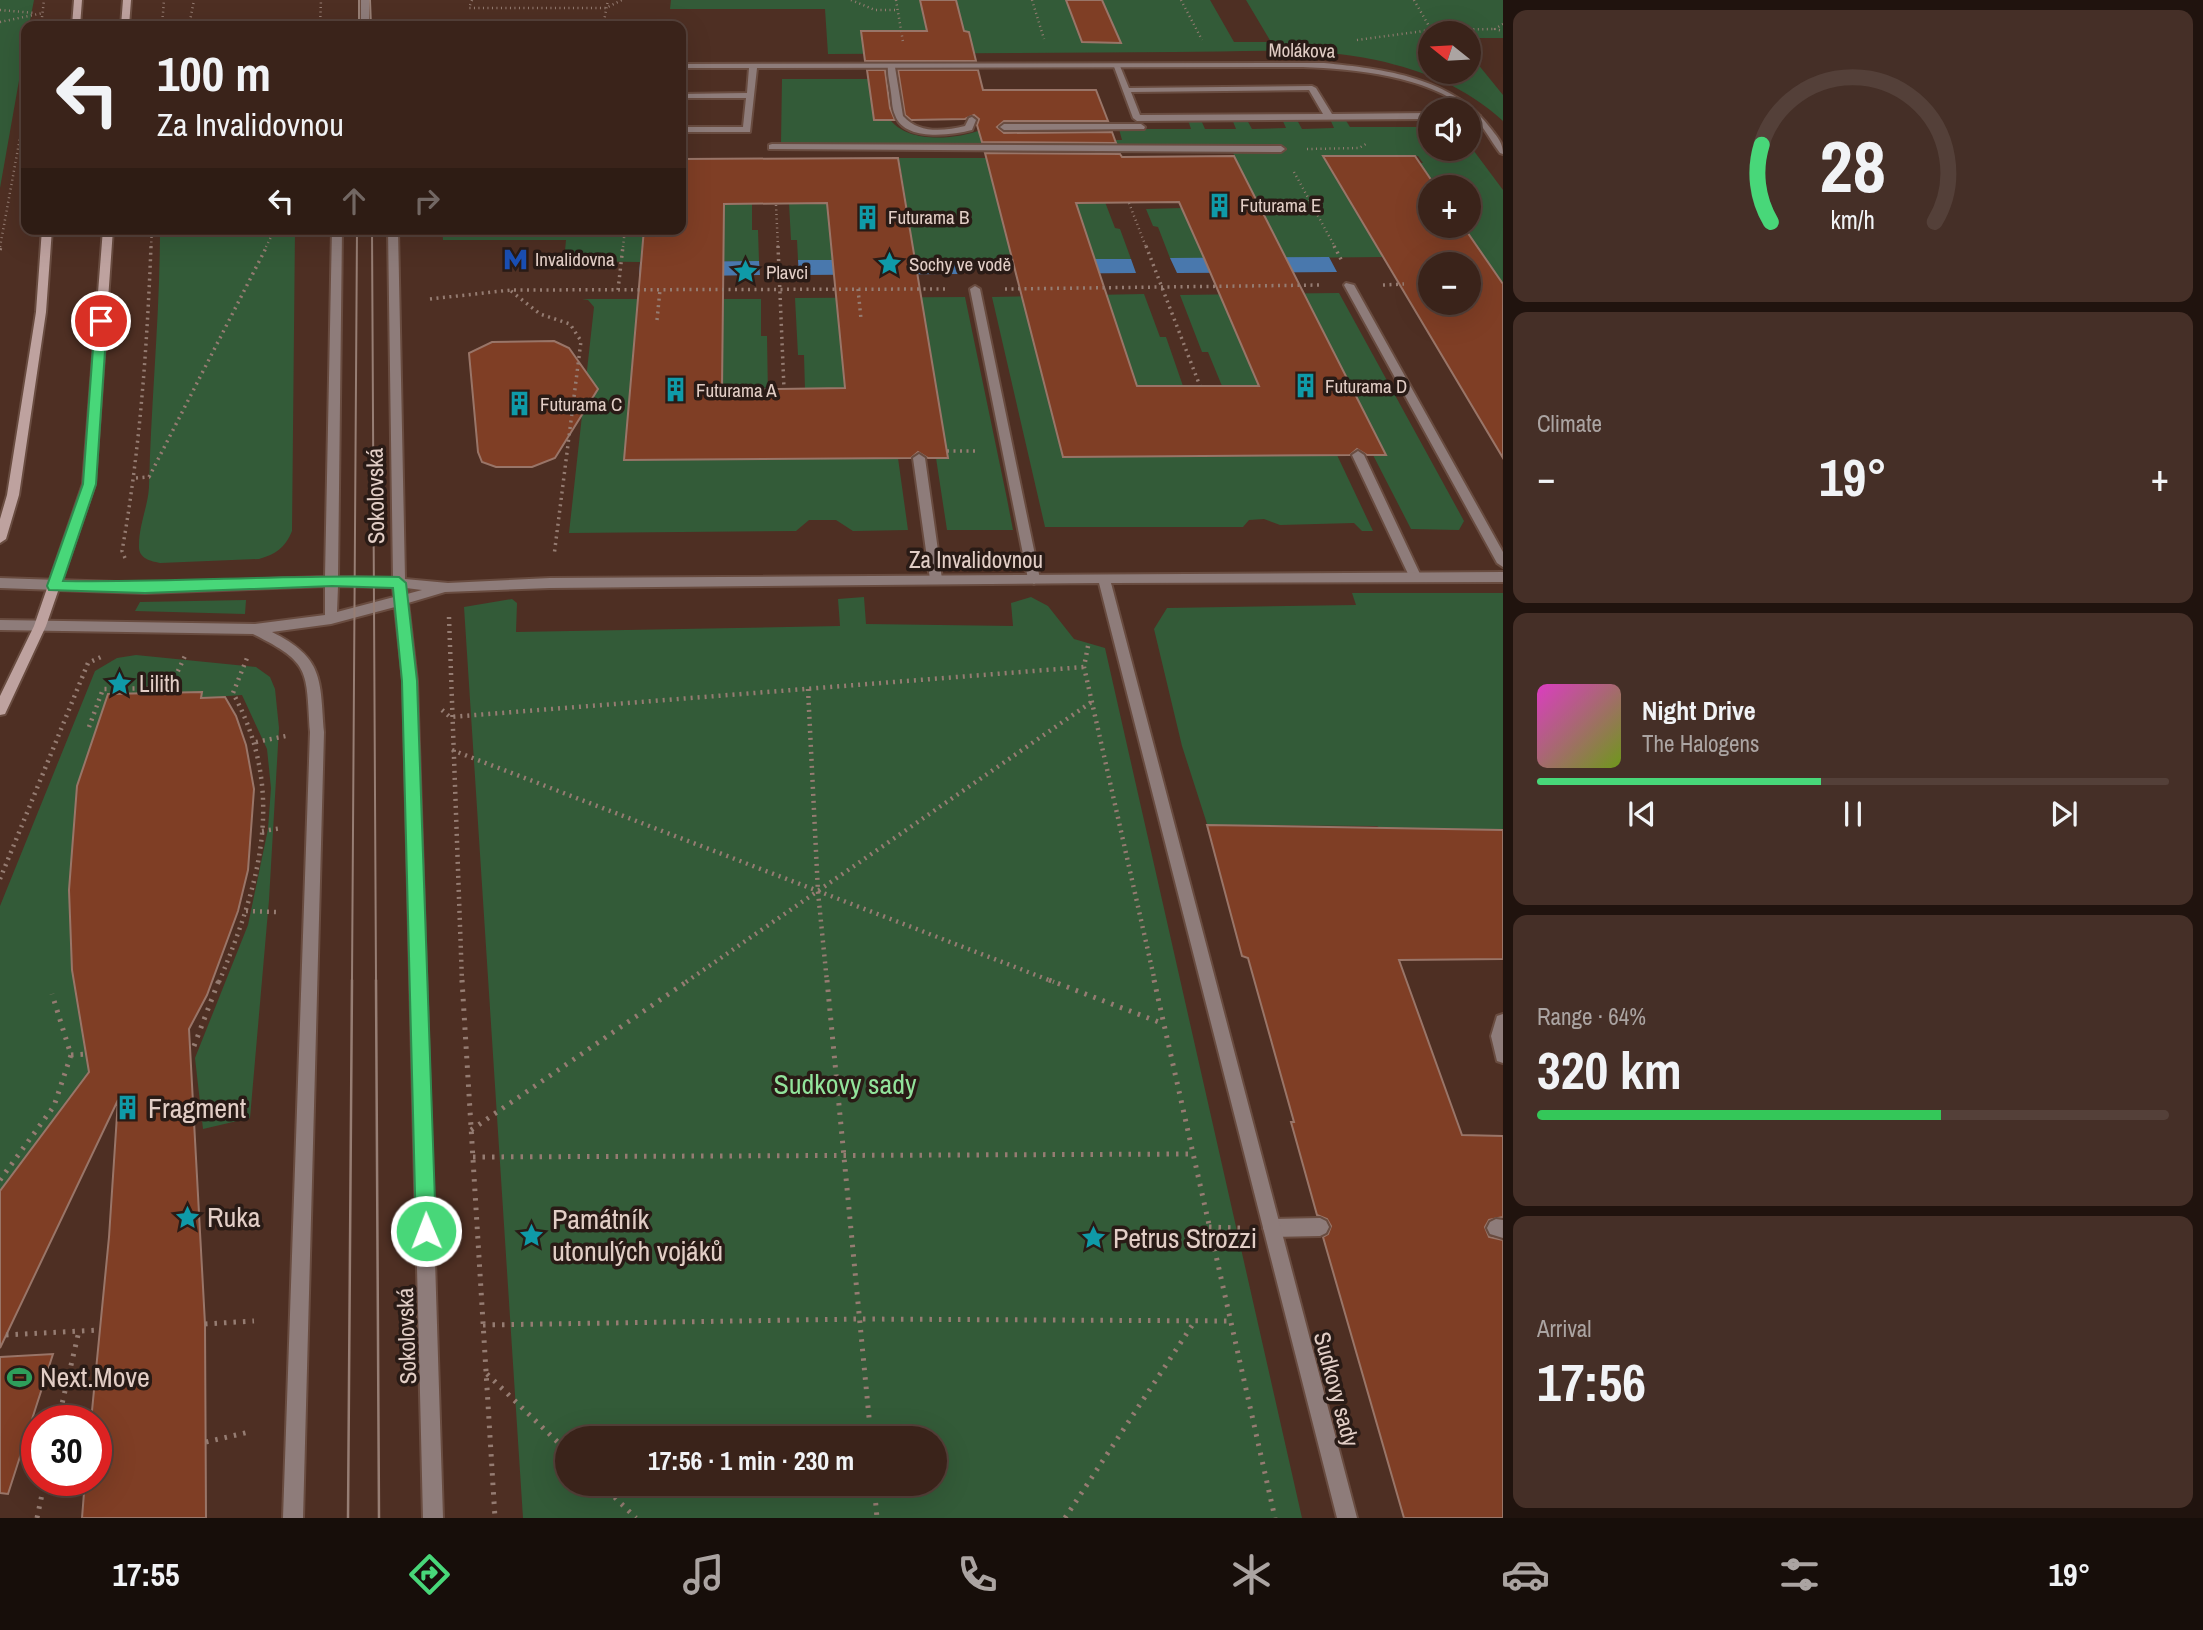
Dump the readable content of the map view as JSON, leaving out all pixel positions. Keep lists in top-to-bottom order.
{
  "streets": {
    "street": [
      "Molákova",
      "Sokolovská",
      "Za Invalidovnou",
      "Sudkovy sady"
    ]
  },
  "crossings": [
    ["Sokolovská", "Za Invalidovnou"],
    ["Za Invalidovnou", "Sudkovy sady"]
  ],
  "parks": ["Sudkovy sady"],
  "places": {
    "building": [
      "Futurama E",
      "Futurama B",
      "Futurama D",
      "Futurama A",
      "Futurama C",
      "Fragment"
    ],
    "metro station": ["Invalidovna"],
    "place": [
      "Sochy ve vodě",
      "Plavci",
      "Lilith",
      "Ruka",
      "Památník utonulých vojáků",
      "Petrus Strozzi"
    ],
    "sports": ["Next.Move"]
  },
  "north": "left",
  "page": {
    "map_buttons": ["+", "−"],
    "turn": ["100 m", "Za Invalidovnou"],
    "tile": [
      "Climate",
      ["Range · 64%", "320 km"],
      ["Arrival", "17:56"]
    ],
    "heat": ["−", "19°", "+"],
    "song": ["Night Drive", "The Halogens"],
    "limit": "30",
    "trip": "17:56 · 1 min · 230 m",
    "tabs": ["17:55", "19°"],
    "gauge": ["28", "km/h"]
  }
}
